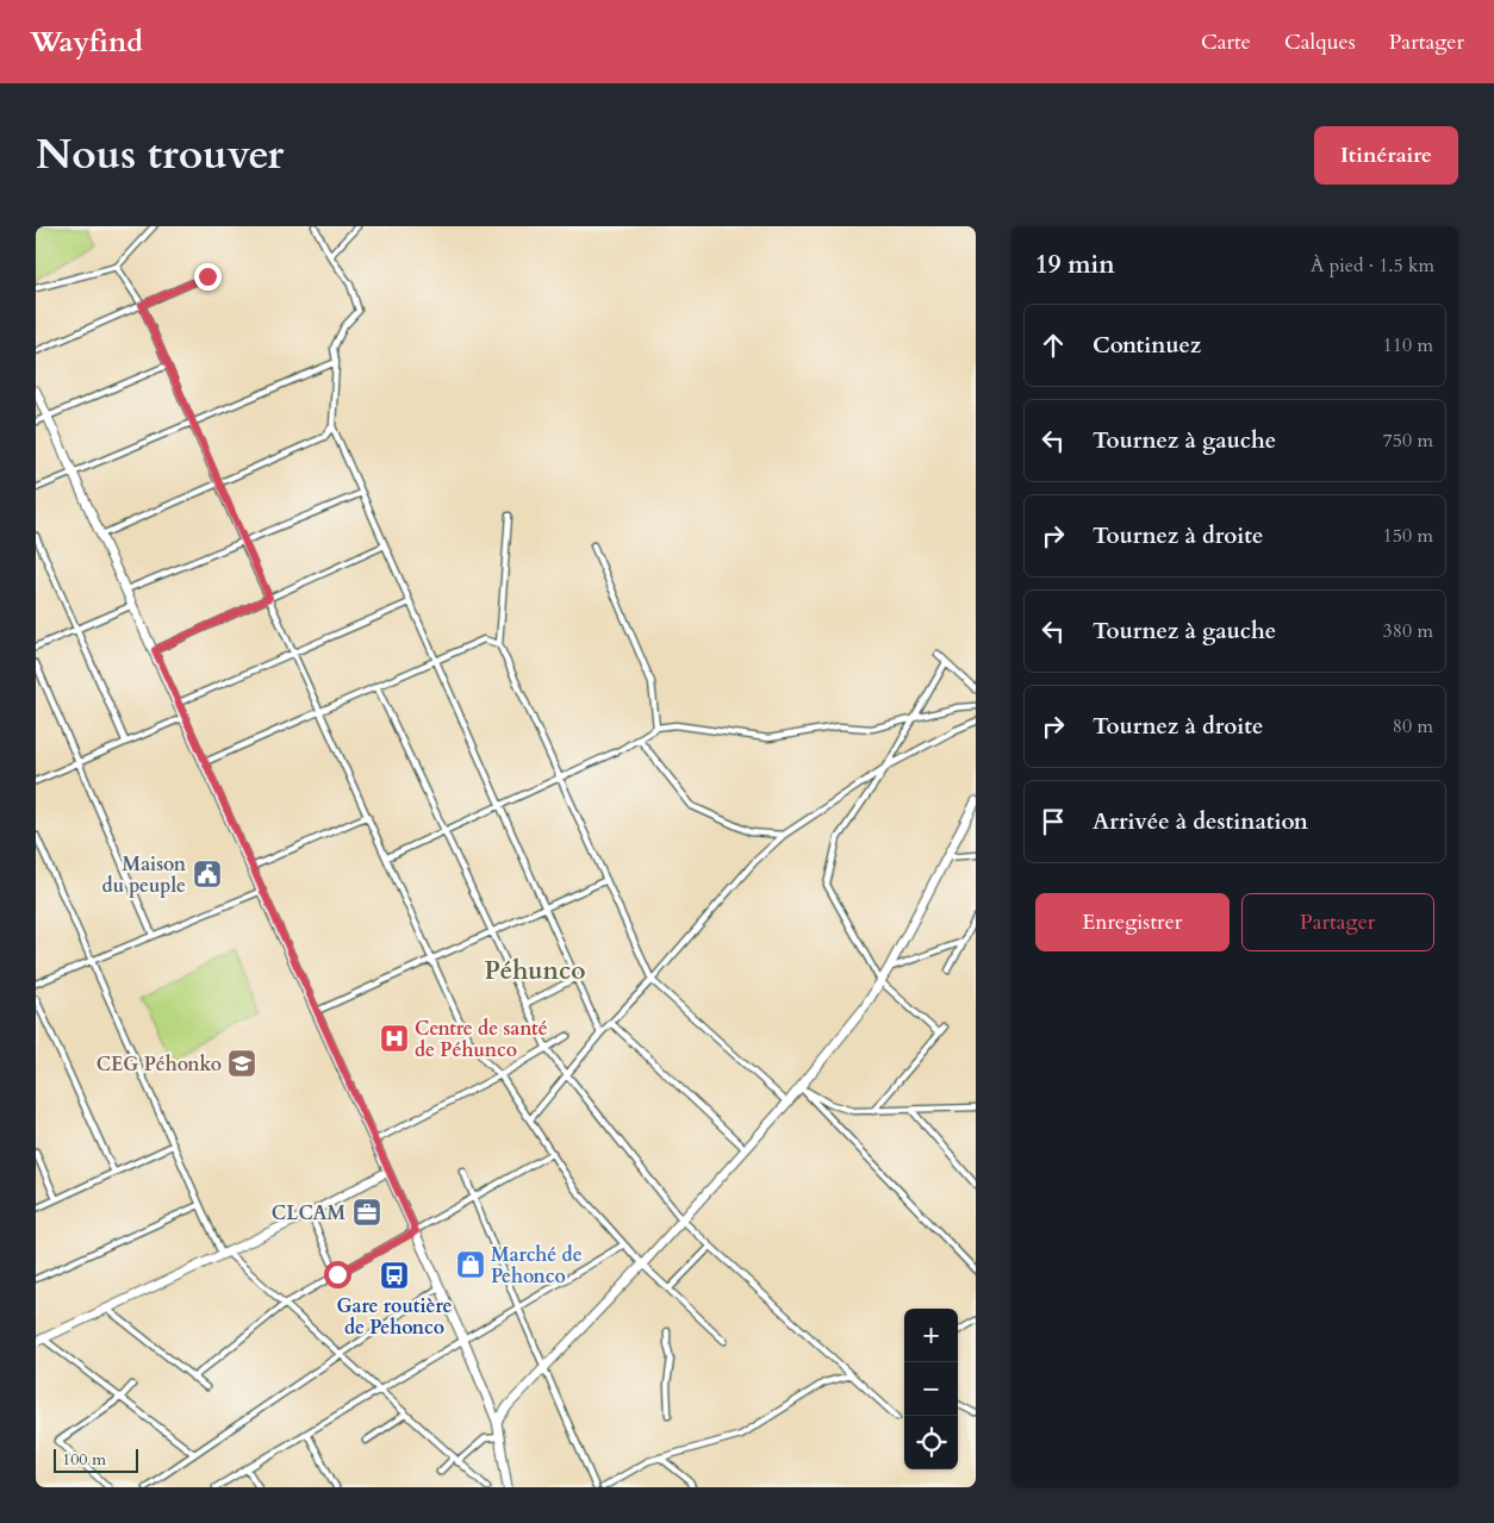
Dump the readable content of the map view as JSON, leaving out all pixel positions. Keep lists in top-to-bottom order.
{
  "districts": ["Péhunco"],
  "places": {
    "public building": ["Maison du peuple"],
    "hospital": ["Centre de santé de Péhunco"],
    "school or university": ["CEG Péhonko"],
    "office": ["CLCAM"],
    "shop": ["Marché de Pehonco"],
    "bus stop": ["Gare routière de Pehonco"]
  },
  "scale_bar": "100 m",
  "page": {
    "header": "Wayfind",
    "nav": ["Carte", "Calques", "Partager"],
    "title": "Nous trouver",
    "buttons": [
      "Itinéraire",
      ["Enregistrer", "Partager"]
    ],
    "heading": ["19 min", "À pied · 1.5 km"],
    "list": [
      ["Continuez", "110 m"],
      ["Tournez à gauche", "750 m"],
      ["Tournez à droite", "150 m"],
      ["Tournez à gauche", "380 m"],
      ["Tournez à droite", "80 m"],
      "Arrivée à destination"
    ],
    "map_buttons": ["+", "−"],
    "scale": "100 m"
  }
}
